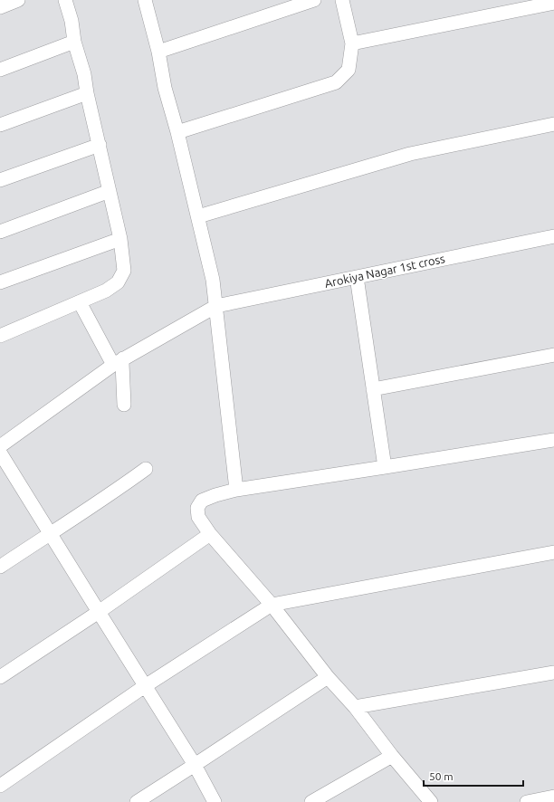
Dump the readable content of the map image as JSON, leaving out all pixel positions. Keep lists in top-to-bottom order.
{
  "streets": {
    "street": ["Arokiya Nagar 1st cross"]
  },
  "scale_bar": "50 m"
}
